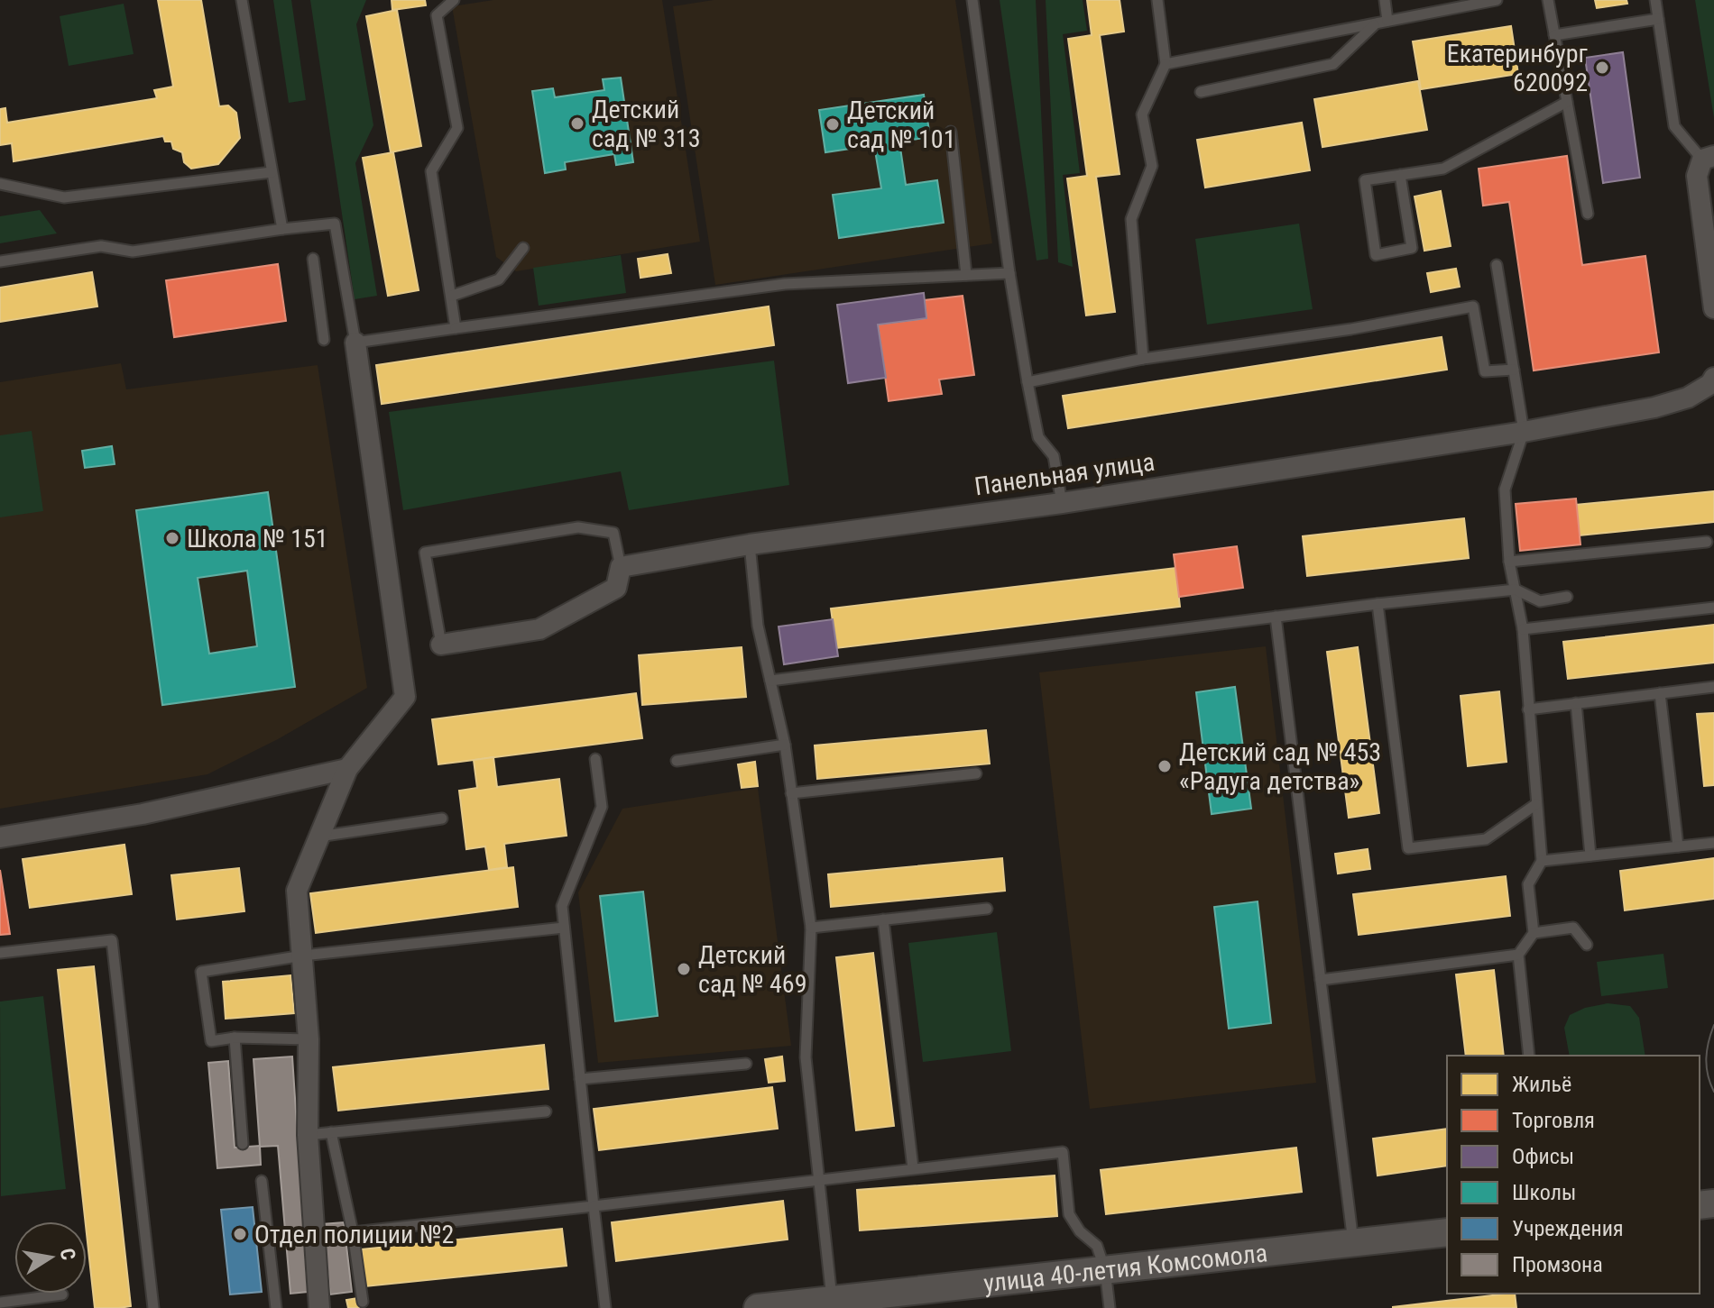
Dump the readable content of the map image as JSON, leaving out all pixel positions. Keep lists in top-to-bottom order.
{
  "streets": {
    "main road": ["улица 40-летия Комсомола"],
    "street": ["Панельная улица"]
  },
  "places": [
    "Екатеринбург 620092",
    "Детский сад № 313",
    "Детский сад № 101",
    "Школа № 151",
    "Детский сад № 453 «Радуга детства»",
    "Детский сад № 469",
    "Отдел полиции №2"
  ],
  "legend": [
    "Жильё",
    "Торговля",
    "Офисы",
    "Школы",
    "Учреждения",
    "Промзона"
  ],
  "north": "right"
}
